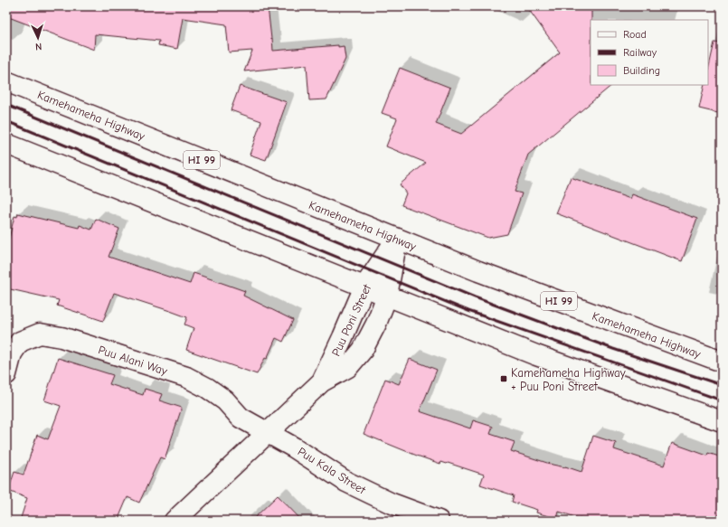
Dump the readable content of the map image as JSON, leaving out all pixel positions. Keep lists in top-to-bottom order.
{
  "streets": {
    "main road": [
      "Kamehameha Highway",
      "HI 99",
      "Puu Poni Street",
      "Puu Alani Way",
      "Puu Kala Street"
    ]
  },
  "crossings": [
    ["Kamehameha Highway", "Puu Poni Street"],
    ["Puu Poni Street", "Puu Alani Way"],
    ["Puu Poni Street", "Puu Kala Street"],
    ["Puu Alani Way", "Puu Kala Street"]
  ],
  "places": {
    "transit": ["Kamehameha Highway + Puu Poni Street"]
  },
  "legend": ["Road", "Railway", "Building"],
  "north": "bottom"
}
